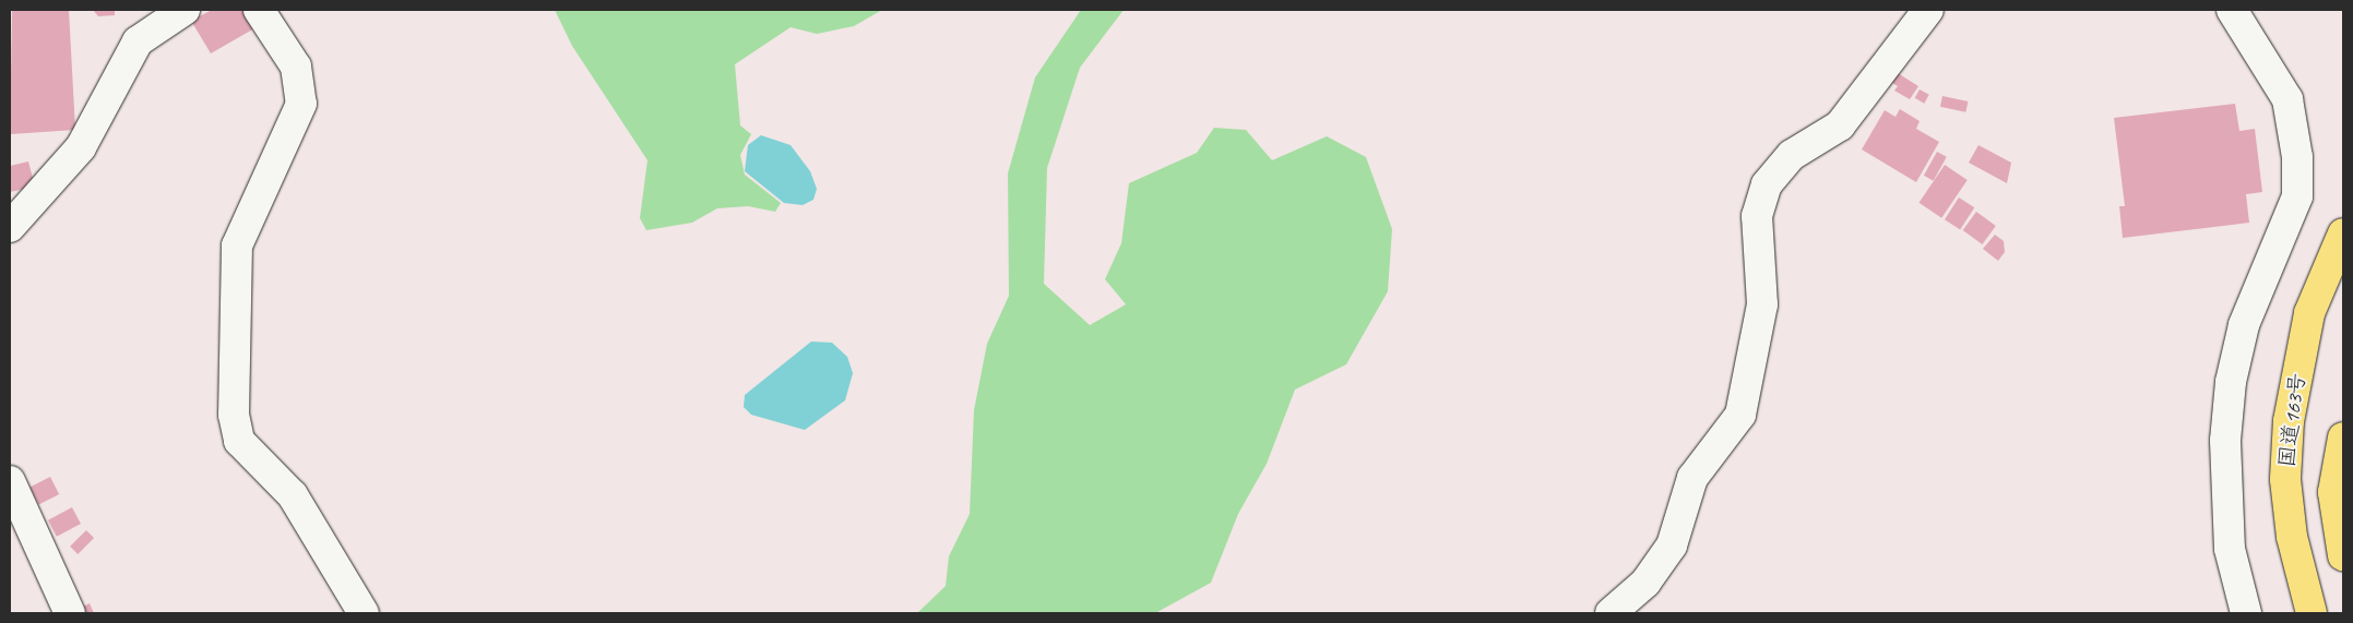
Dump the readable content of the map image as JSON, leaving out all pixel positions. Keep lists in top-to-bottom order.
{
  "streets": {
    "highway": ["国道163号"]
  }
}
